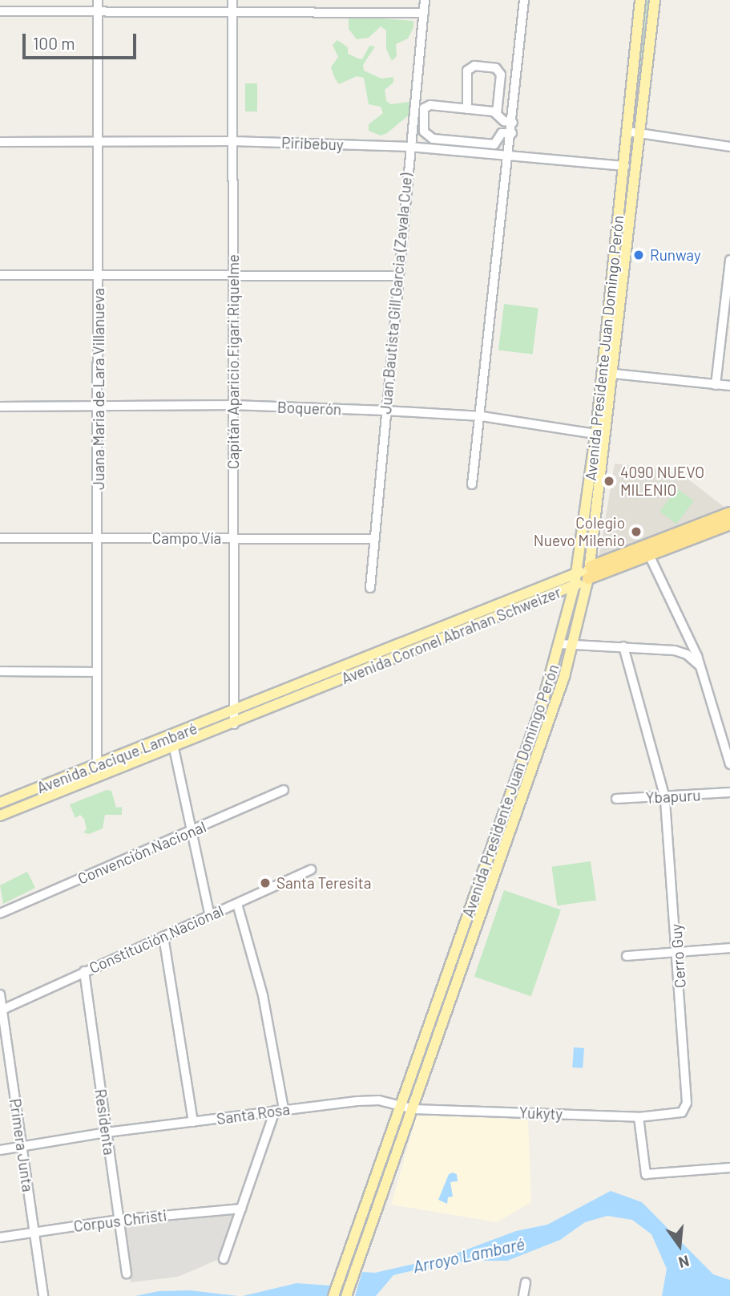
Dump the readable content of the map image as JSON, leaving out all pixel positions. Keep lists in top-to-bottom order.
{
  "streets": {
    "highway": ["Avenida Coronel Abrahan Schweizer"],
    "main road": ["Avenida Presidente Juan Domingo Perón", "Avenida Cacique Lambaré"],
    "street": [
      "Piribebuy",
      "Juan Bautista Gill Garcia (Zavala Cue)",
      "Capitán Aparicio Figari Riquelme",
      "Juana Maria de Lara Villanueva",
      "Boquerón",
      "Campo Vía",
      "Ybapuru",
      "Convención Nacional",
      "Constitución Nacional",
      "Cerro Guy",
      "Yukyty",
      "Santa Rosa",
      "Residenta",
      "Primera Junta",
      "Corpus Christi"
    ]
  },
  "crossings": [
    ["Piribebuy", "Juan Bautista Gill Garcia (Zavala Cue)"],
    ["Piribebuy", "Avenida Presidente Juan Domingo Perón"],
    ["Piribebuy", "Capitán Aparicio Figari Riquelme"],
    ["Piribebuy", "Juana Maria de Lara Villanueva"],
    ["Juan Bautista Gill Garcia (Zavala Cue)", "Boquerón"],
    ["Juan Bautista Gill Garcia (Zavala Cue)", "Campo Vía"],
    ["Avenida Presidente Juan Domingo Perón", "Boquerón"],
    ["Avenida Presidente Juan Domingo Perón", "Avenida Coronel Abrahan Schweizer"],
    ["Avenida Presidente Juan Domingo Perón", "Yukyty"],
    ["Avenida Presidente Juan Domingo Perón", "Santa Rosa"],
    ["Capitán Aparicio Figari Riquelme", "Boquerón"],
    ["Capitán Aparicio Figari Riquelme", "Campo Vía"],
    ["Capitán Aparicio Figari Riquelme", "Avenida Coronel Abrahan Schweizer"],
    ["Capitán Aparicio Figari Riquelme", "Avenida Cacique Lambaré"],
    ["Juana Maria de Lara Villanueva", "Boquerón"],
    ["Juana Maria de Lara Villanueva", "Campo Vía"],
    ["Juana Maria de Lara Villanueva", "Avenida Cacique Lambaré"],
    ["Avenida Coronel Abrahan Schweizer", "Avenida Cacique Lambaré"],
    ["Ybapuru", "Cerro Guy"],
    ["Constitución Nacional", "Residenta"],
    ["Constitución Nacional", "Primera Junta"],
    ["Cerro Guy", "Yukyty"],
    ["Yukyty", "Santa Rosa"],
    ["Santa Rosa", "Residenta"],
    ["Santa Rosa", "Primera Junta"],
    ["Residenta", "Corpus Christi"],
    ["Primera Junta", "Corpus Christi"]
  ],
  "water": ["Arroyo Lambaré"],
  "places": [
    "Runway",
    "4090 NUEVO MILENIO",
    "Colegio Nuevo Milenio",
    "Santa Teresita"
  ],
  "scale_bar": "100 m",
  "north": "bottom"
}
